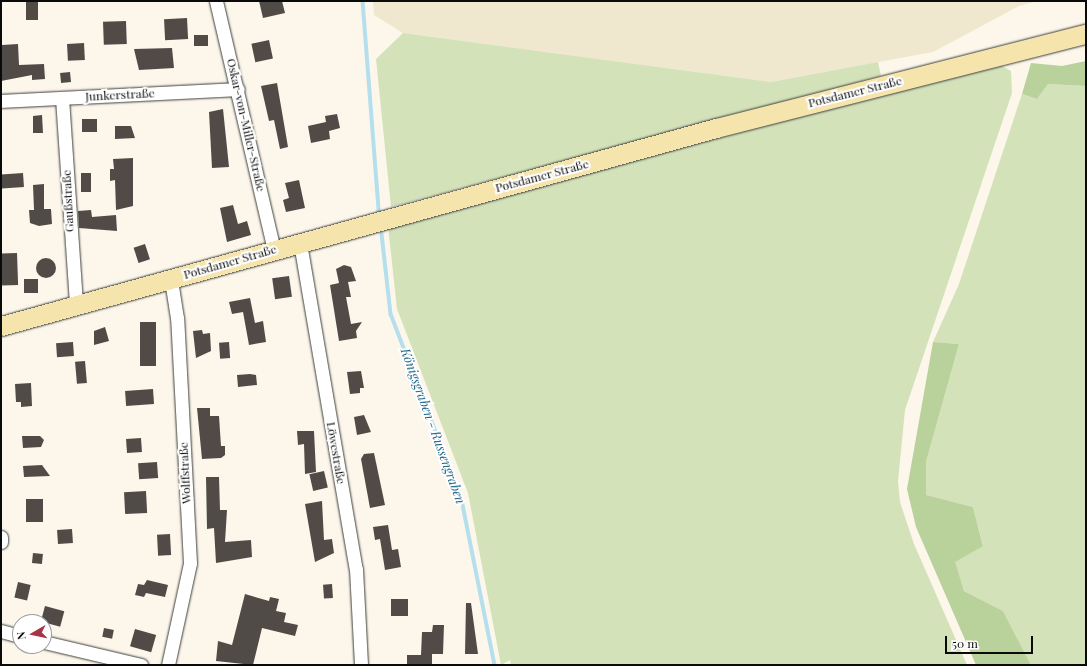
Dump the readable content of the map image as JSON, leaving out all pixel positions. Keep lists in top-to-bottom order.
{
  "streets": {
    "street": [
      "Potsdamer Straße",
      "Junkerstraße",
      "Oskar-von-Miller-Straße",
      "Gaußstraße",
      "Löwestraße",
      "Wolffstraße"
    ]
  },
  "crossings": [
    ["Potsdamer Straße", "Oskar-von-Miller-Straße"],
    ["Potsdamer Straße", "Gaußstraße"],
    ["Potsdamer Straße", "Löwestraße"],
    ["Potsdamer Straße", "Wolffstraße"],
    ["Junkerstraße", "Oskar-von-Miller-Straße"],
    ["Junkerstraße", "Gaußstraße"]
  ],
  "water": ["Königsgraben - Russengraben"],
  "scale_bar": "50 m",
  "north": "left"
}
